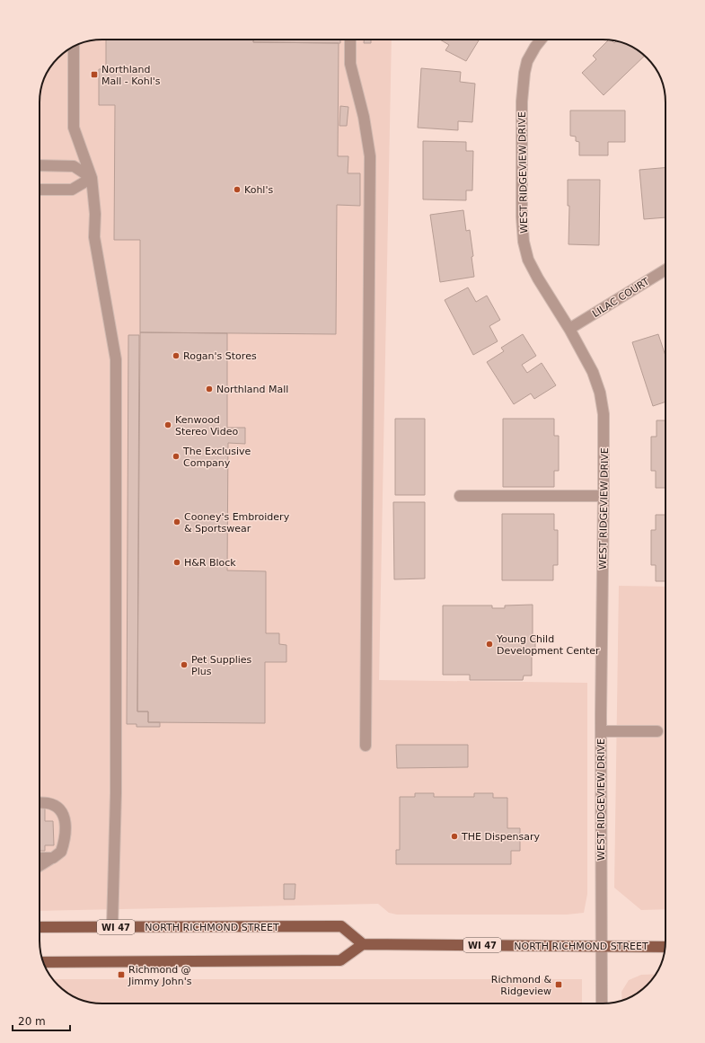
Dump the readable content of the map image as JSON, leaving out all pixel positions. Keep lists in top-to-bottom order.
{
  "streets": {
    "main road": ["WI 47", "NORTH RICHMOND STREET"],
    "street": ["WEST RIDGEVIEW DRIVE", "LILAC COURT"]
  },
  "crossings": [
    ["WEST RIDGEVIEW DRIVE", "LILAC COURT"],
    ["WEST RIDGEVIEW DRIVE", "NORTH RICHMOND STREET"]
  ],
  "places": {
    "transit": ["Northland Mall - Kohl's", "Richmond @ Jimmy John's", "Richmond & Ridgeview"],
    "other": [
      "Kohl's",
      "Rogan's Stores",
      "Northland Mall",
      "Kenwood Stereo Video",
      "The Exclusive Company",
      "Cooney's Embroidery & Sportswear",
      "H&R Block",
      "Young Child Development Center",
      "Pet Supplies Plus",
      "THE Dispensary"
    ]
  },
  "scale_bar": "20 m"
}
